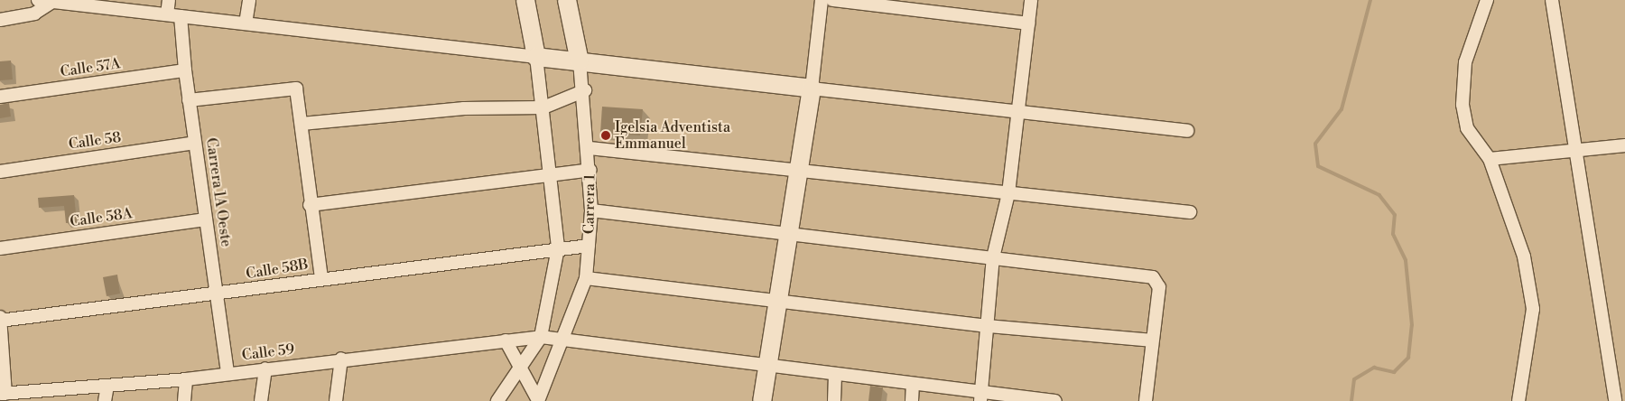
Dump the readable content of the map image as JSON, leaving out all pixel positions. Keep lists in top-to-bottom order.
{
  "streets": {
    "street": [
      "Calle 57A",
      "Calle 58",
      "Carrera 1A Oeste",
      "Carrera 1",
      "Calle 58A",
      "Calle 58B",
      "Calle 59"
    ]
  },
  "crossings": [
    ["Calle 57A", "Carrera 1A Oeste"],
    ["Calle 58", "Carrera 1A Oeste"],
    ["Carrera 1A Oeste", "Calle 58A"],
    ["Carrera 1A Oeste", "Calle 58B"],
    ["Carrera 1A Oeste", "Calle 59"],
    ["Carrera 1", "Calle 58B"]
  ],
  "places": ["Igelsia Adventista Emmanuel"]
}
